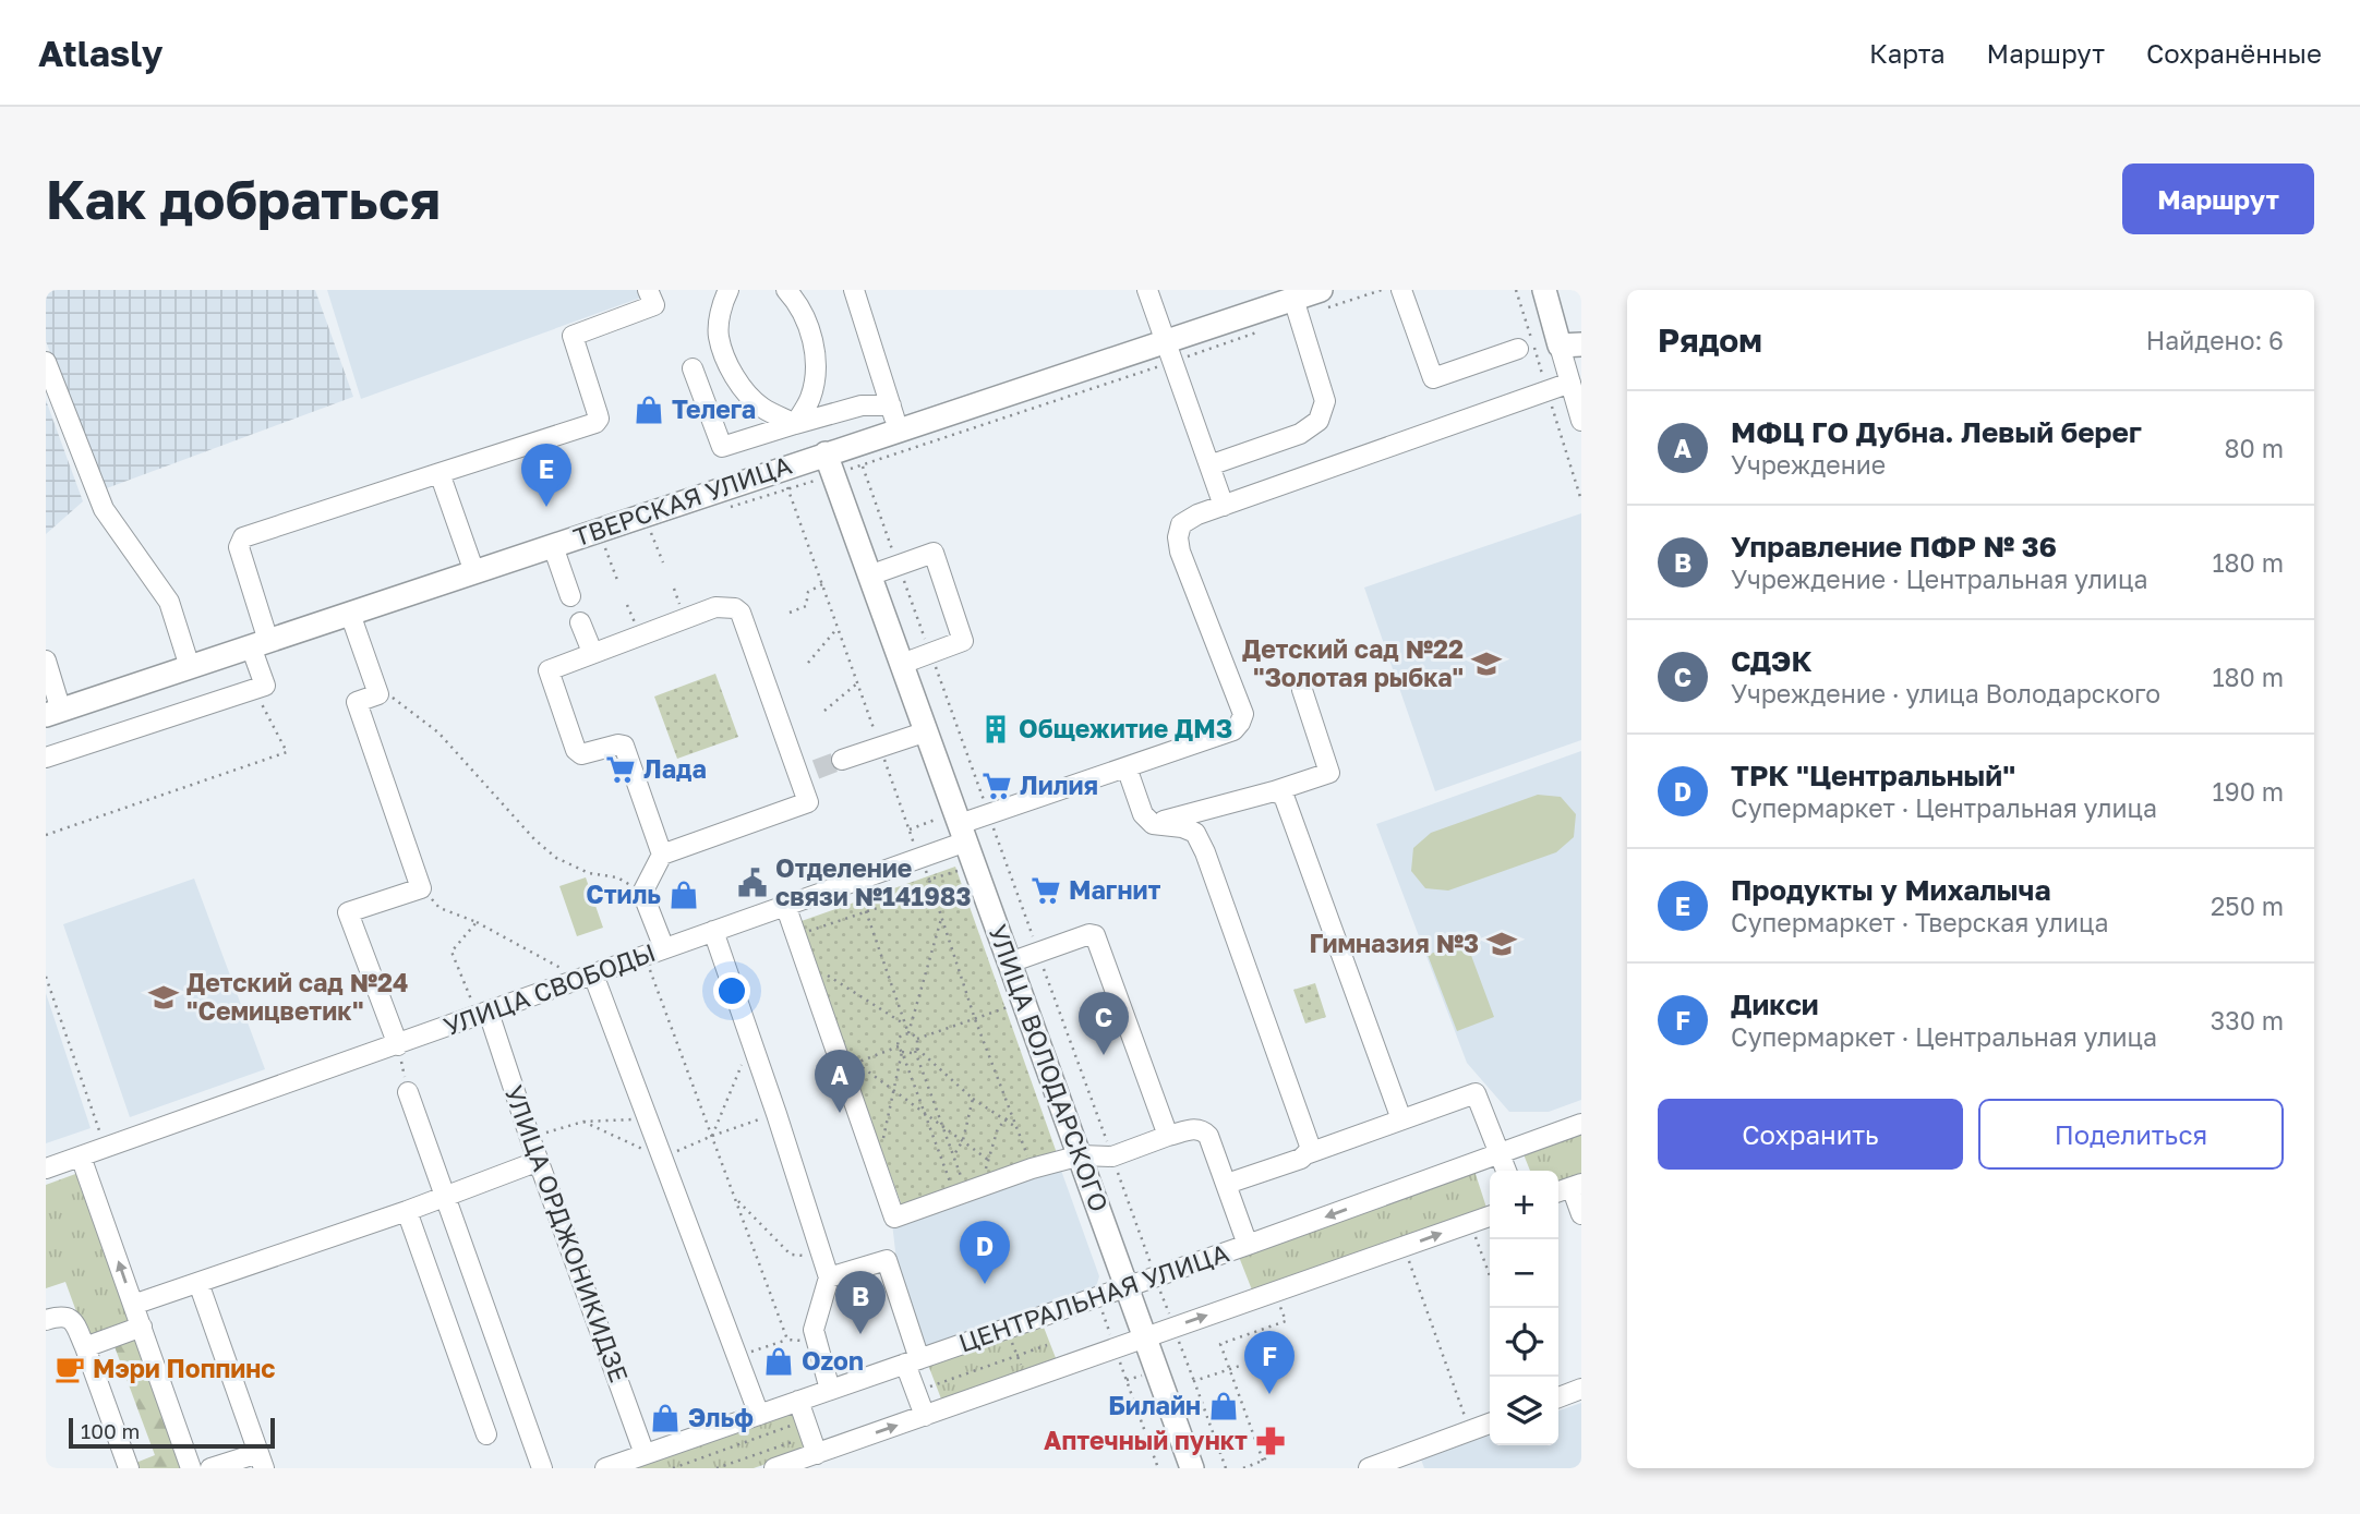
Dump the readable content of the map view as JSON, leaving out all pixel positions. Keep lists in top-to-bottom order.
{
  "streets": {
    "main road": ["ТВЕРСКАЯ УЛИЦА", "УЛИЦА ВОЛОДАРСКОГО"],
    "street": ["УЛИЦА СВОБОДЫ", "УЛИЦА ОРДЖОНИКИДЗЕ", "ЦЕНТРАЛЬНАЯ УЛИЦА"]
  },
  "crossings": [
    ["ТВЕРСКАЯ УЛИЦА", "УЛИЦА ВОЛОДАРСКОГО"],
    ["УЛИЦА СВОБОДЫ", "УЛИЦА ВОЛОДАРСКОГО"],
    ["УЛИЦА СВОБОДЫ", "УЛИЦА ОРДЖОНИКИДЗЕ"],
    ["УЛИЦА ВОЛОДАРСКОГО", "ЦЕНТРАЛЬНАЯ УЛИЦА"],
    ["УЛИЦА ОРДЖОНИКИДЗЕ", "ЦЕНТРАЛЬНАЯ УЛИЦА"]
  ],
  "places": {
    "shop": [
      "Телега",
      "Стиль",
      "Ozon",
      "Билайн",
      "Эльф"
    ],
    "school or university": ["Детский сад №22 \"Золотая рыбка\"", "Гимназия №3", "Детский сад №24 \"Семицветик\""],
    "building": ["Общежитие ДМЗ"],
    "supermarket": ["Лада", "Лилия", "Магнит"],
    "public building": ["Отделение связи №141983"],
    "cafe": ["Мэри Поппинс"],
    "pharmacy": ["Аптечный пункт"]
  },
  "scale_bar": "100 m",
  "page": {
    "header": "Atlasly",
    "nav": ["Карта", "Маршрут", "Сохранённые"],
    "buttons": [
      "Маршрут",
      ["Сохранить", "Поделиться"]
    ],
    "title": "Как добраться",
    "heading": ["Рядом", "Найдено: 6"],
    "list": [
      {
        "mark": "A",
        "name": "МФЦ ГО Дубна. Левый берег",
        "note": "Учреждение",
        "value": "80 m"
      },
      {
        "mark": "B",
        "name": "Управление ПФР № 36",
        "note": "Учреждение · Центральная улица",
        "value": "180 m"
      },
      {
        "mark": "C",
        "name": "СДЭК",
        "note": "Учреждение · улица Володарского",
        "value": "180 m"
      },
      {
        "mark": "D",
        "name": "ТРК \"Центральный\"",
        "note": "Супермаркет · Центральная улица",
        "value": "190 m"
      },
      {
        "mark": "E",
        "name": "Продукты у Михалыча",
        "note": "Супермаркет · Тверская улица",
        "value": "250 m"
      },
      {
        "mark": "F",
        "name": "Дикси",
        "note": "Супермаркет · Центральная улица",
        "value": "330 m"
      }
    ],
    "pins": [
      "E",
      "C",
      "A",
      "D",
      "B",
      "F"
    ],
    "map_buttons": ["+", "−"],
    "scale": "100 m"
  }
}
